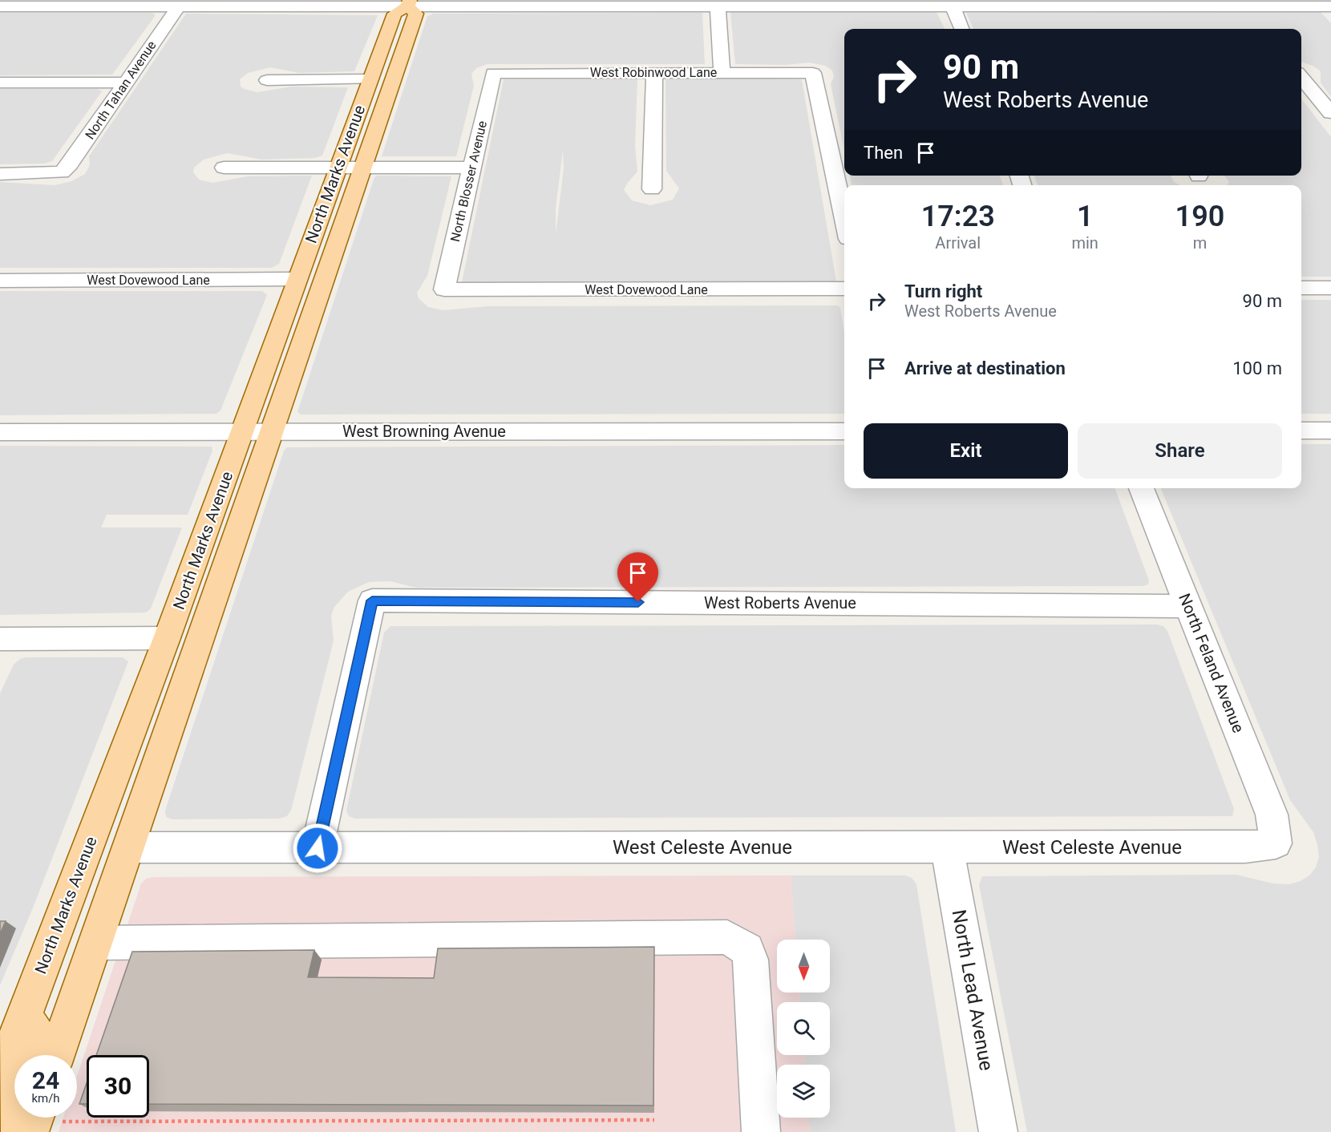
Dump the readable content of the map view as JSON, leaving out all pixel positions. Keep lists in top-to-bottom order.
{
  "streets": {
    "main road": ["North Marks Avenue"],
    "street": [
      "West Robinwood Lane",
      "North Tahan Avenue",
      "North Blosser Avenue",
      "West Dovewood Lane",
      "West Browning Avenue",
      "West Roberts Avenue",
      "North Feland Avenue",
      "West Celeste Avenue",
      "North Lead Avenue"
    ]
  },
  "crossings": [
    ["West Robinwood Lane", "North Blosser Avenue"],
    ["North Marks Avenue", "West Dovewood Lane"],
    ["North Marks Avenue", "West Browning Avenue"],
    ["North Marks Avenue", "West Celeste Avenue"],
    ["North Blosser Avenue", "West Dovewood Lane"],
    ["West Roberts Avenue", "North Feland Avenue"],
    ["West Roberts Avenue", "West Celeste Avenue"],
    ["North Feland Avenue", "West Celeste Avenue"],
    ["West Celeste Avenue", "North Lead Avenue"]
  ],
  "north": "bottom",
  "page": {
    "turn": ["90 m", "West Roberts Avenue"],
    "then": "Then",
    "eta": [
      "17:23",
      "Arrival",
      "1",
      "min",
      "190",
      "m"
    ],
    "list": [
      {
        "name": "Turn right",
        "note": "West Roberts Avenue",
        "value": "90 m"
      },
      {
        "name": "Arrive at destination",
        "value": "100 m"
      }
    ],
    "buttons": ["Exit", "Share"],
    "speed": "24 km/h",
    "limit": "30"
  }
}
